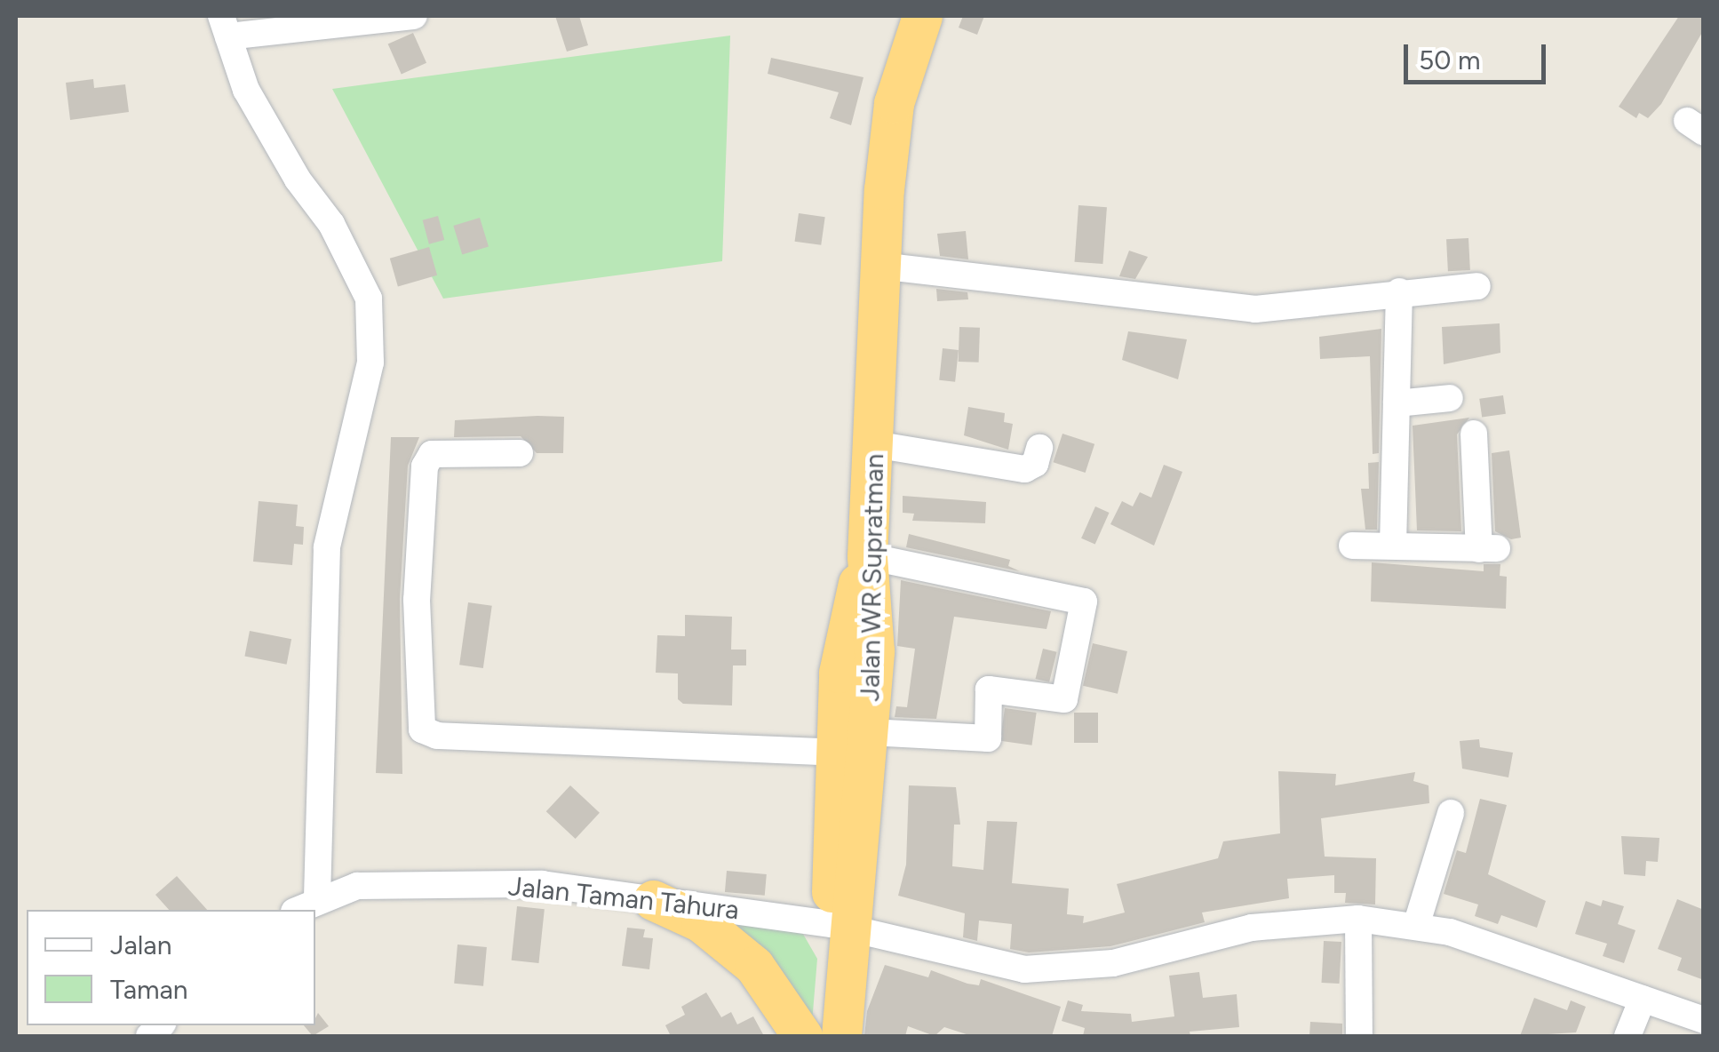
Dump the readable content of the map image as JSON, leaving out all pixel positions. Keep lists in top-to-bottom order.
{
  "streets": {
    "highway": ["Jalan WR Supratman"],
    "street": ["Jalan Taman Tahura"]
  },
  "crossings": [
    ["Jalan WR Supratman", "Jalan Taman Tahura"]
  ],
  "legend": ["Jalan", "Taman"],
  "scale_bar": "50 m"
}
